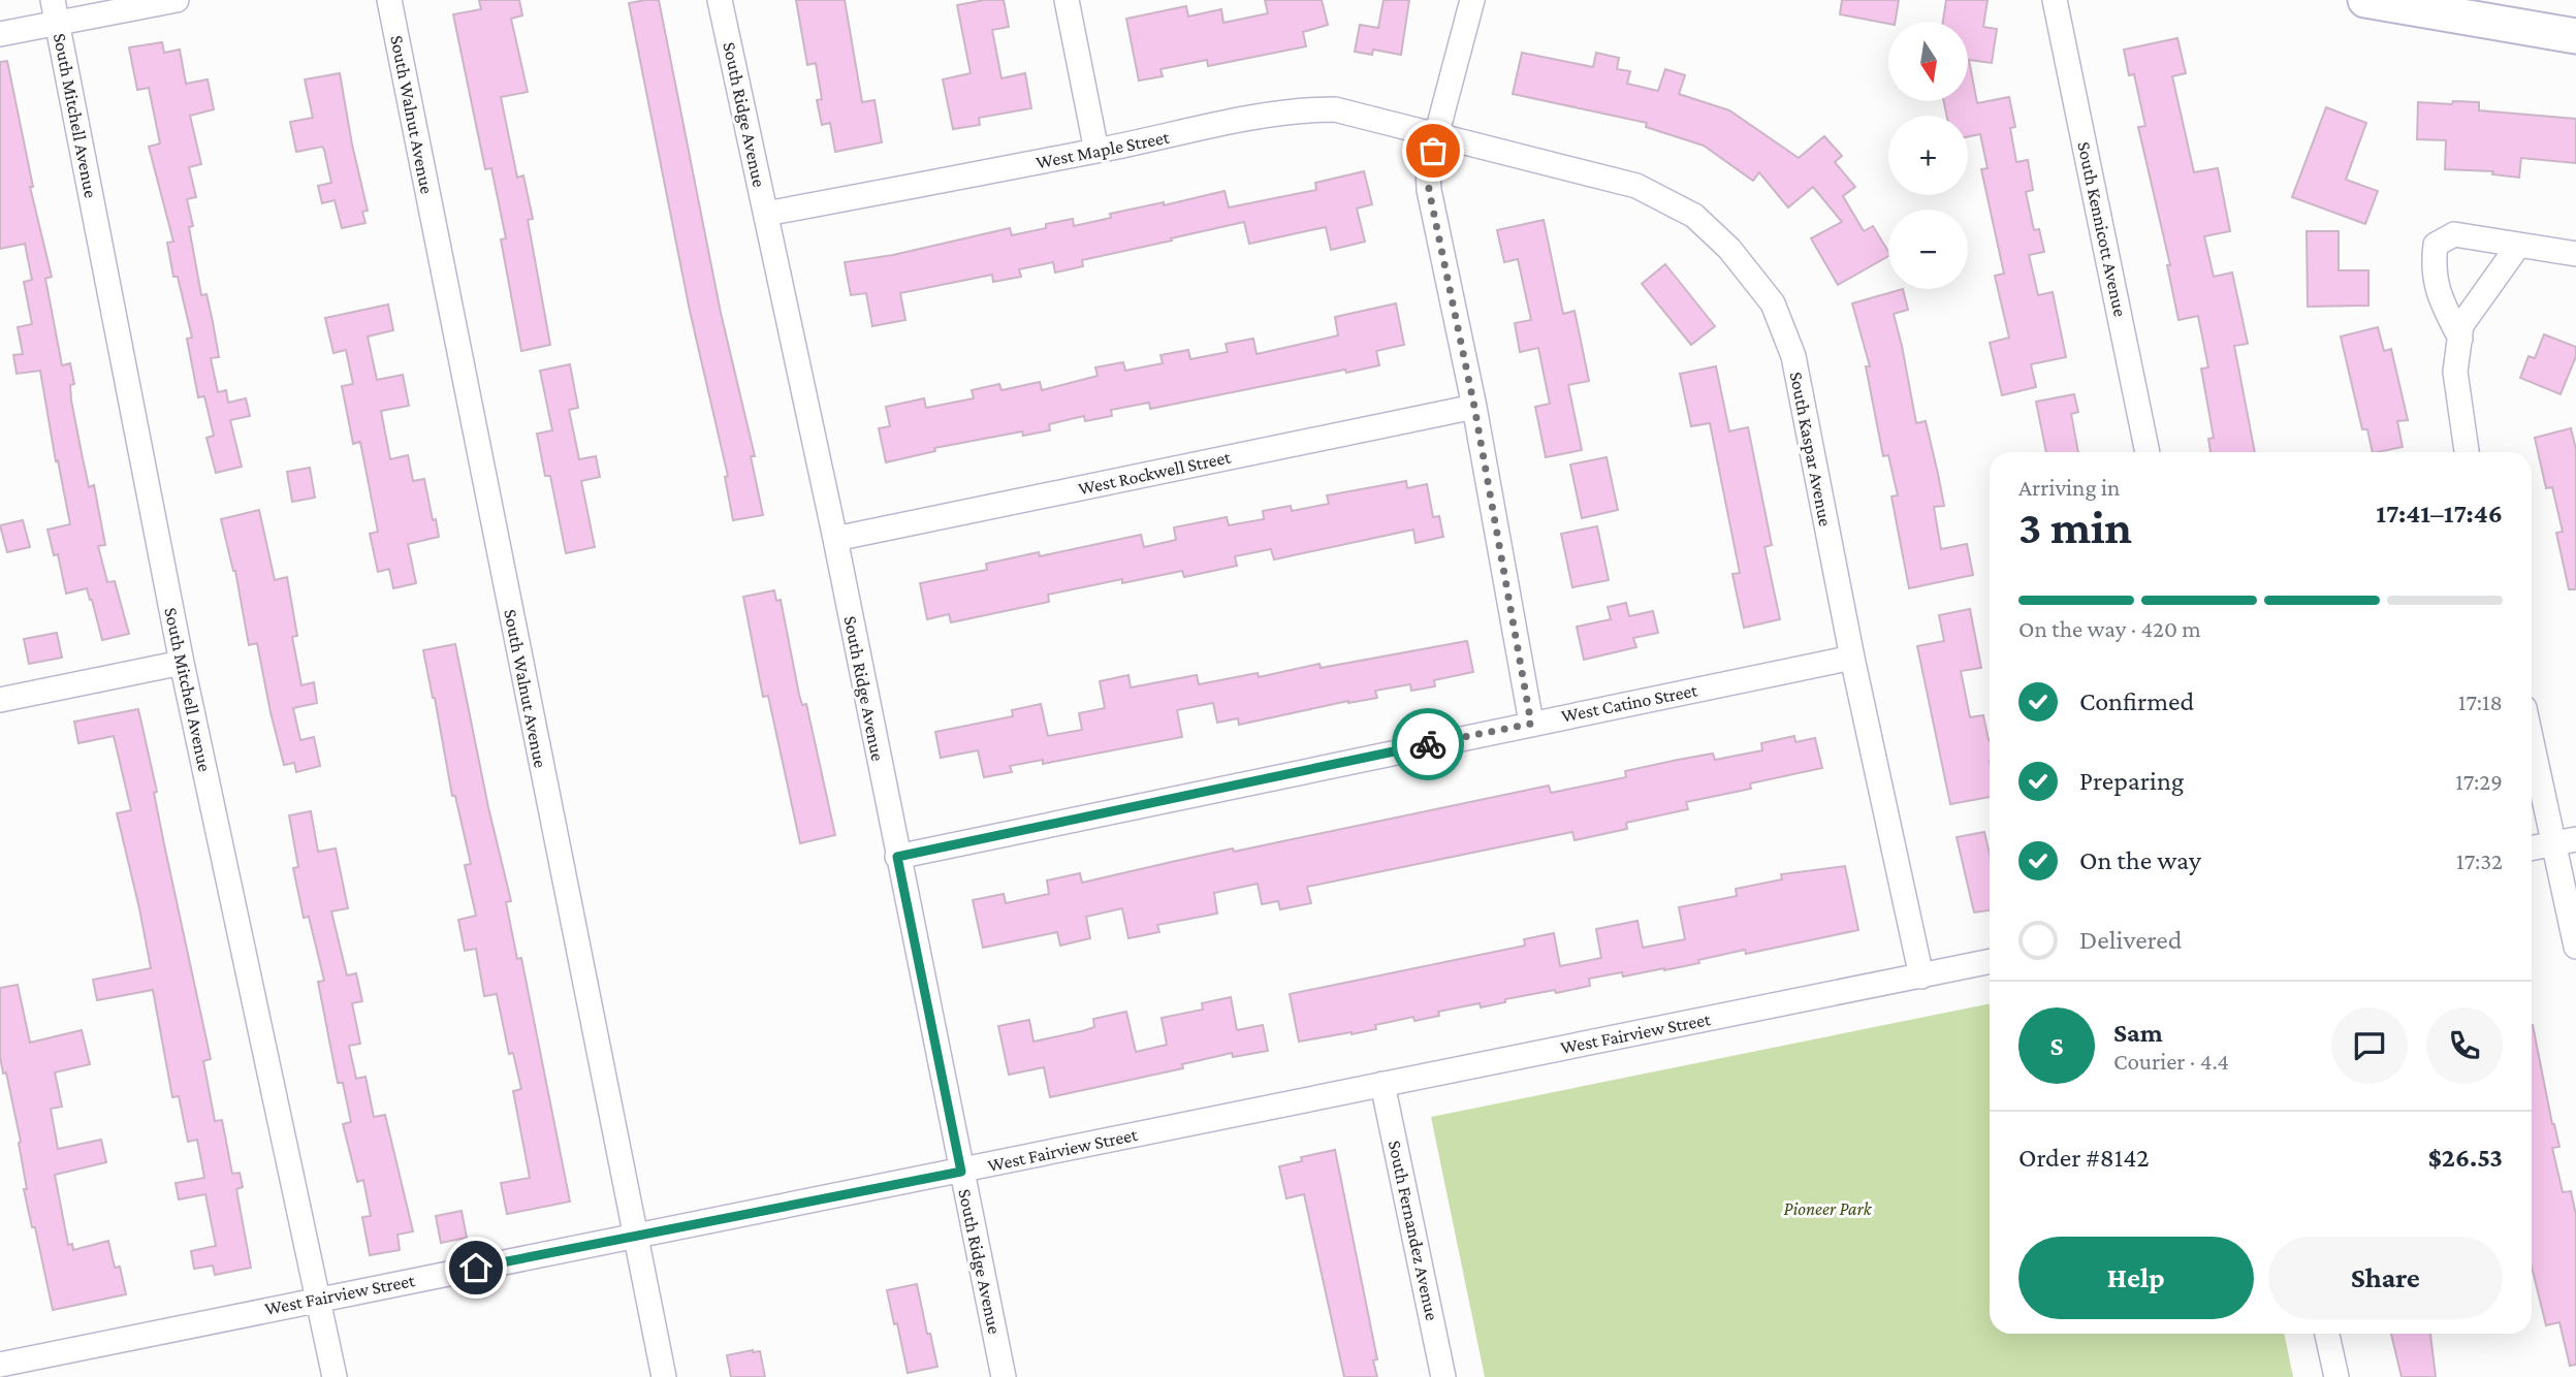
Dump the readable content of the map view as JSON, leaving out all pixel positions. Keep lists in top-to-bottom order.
{
  "streets": {
    "street": [
      "South Walnut Avenue",
      "South Ridge Avenue",
      "South Mitchell Avenue",
      "West Maple Street",
      "South Kennicott Avenue",
      "South Kaspar Avenue",
      "West Rockwell Street",
      "West Catino Street",
      "West Fairview Street",
      "South Fernandez Avenue"
    ]
  },
  "crossings": [
    ["South Walnut Avenue", "West Fairview Street"],
    ["South Ridge Avenue", "West Maple Street"],
    ["South Ridge Avenue", "West Rockwell Street"],
    ["South Ridge Avenue", "West Catino Street"],
    ["South Ridge Avenue", "West Fairview Street"],
    ["South Mitchell Avenue", "West Fairview Street"],
    ["West Maple Street", "South Kaspar Avenue"],
    ["South Kaspar Avenue", "West Catino Street"],
    ["South Kaspar Avenue", "West Fairview Street"],
    ["West Fairview Street", "South Fernandez Avenue"]
  ],
  "parks": ["Pioneer Park"],
  "north": "bottom",
  "page": {
    "map_buttons": ["+", "−"],
    "heading": ["3 min", "Arriving in", "17:41–17:46"],
    "panel": [
      "Sam",
      "Courier · 4.4",
      "Order #8142",
      "$26.53"
    ],
    "bar": "On the way · 420 m",
    "list": [
      ["Confirmed", "17:18"],
      ["Preparing", "17:29"],
      ["On the way", "17:32"],
      "Delivered"
    ],
    "round": "S",
    "buttons": ["Help", "Share"]
  }
}
